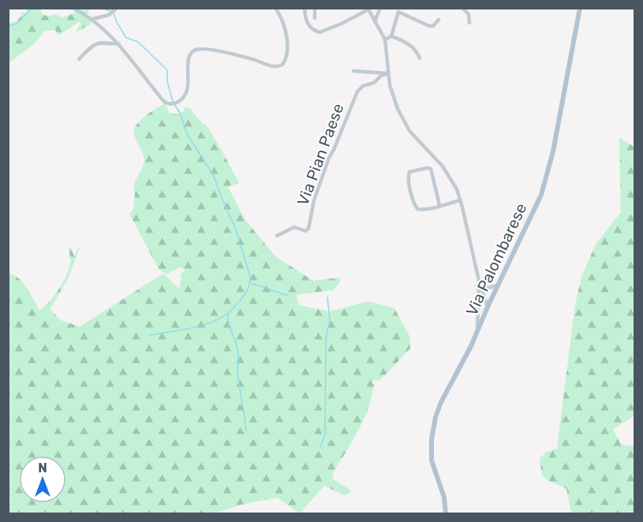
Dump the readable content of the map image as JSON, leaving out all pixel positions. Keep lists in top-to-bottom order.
{
  "streets": {
    "main road": ["Via Palombarese"],
    "street": ["Via Pian Paese"]
  },
  "north": "top"
}
